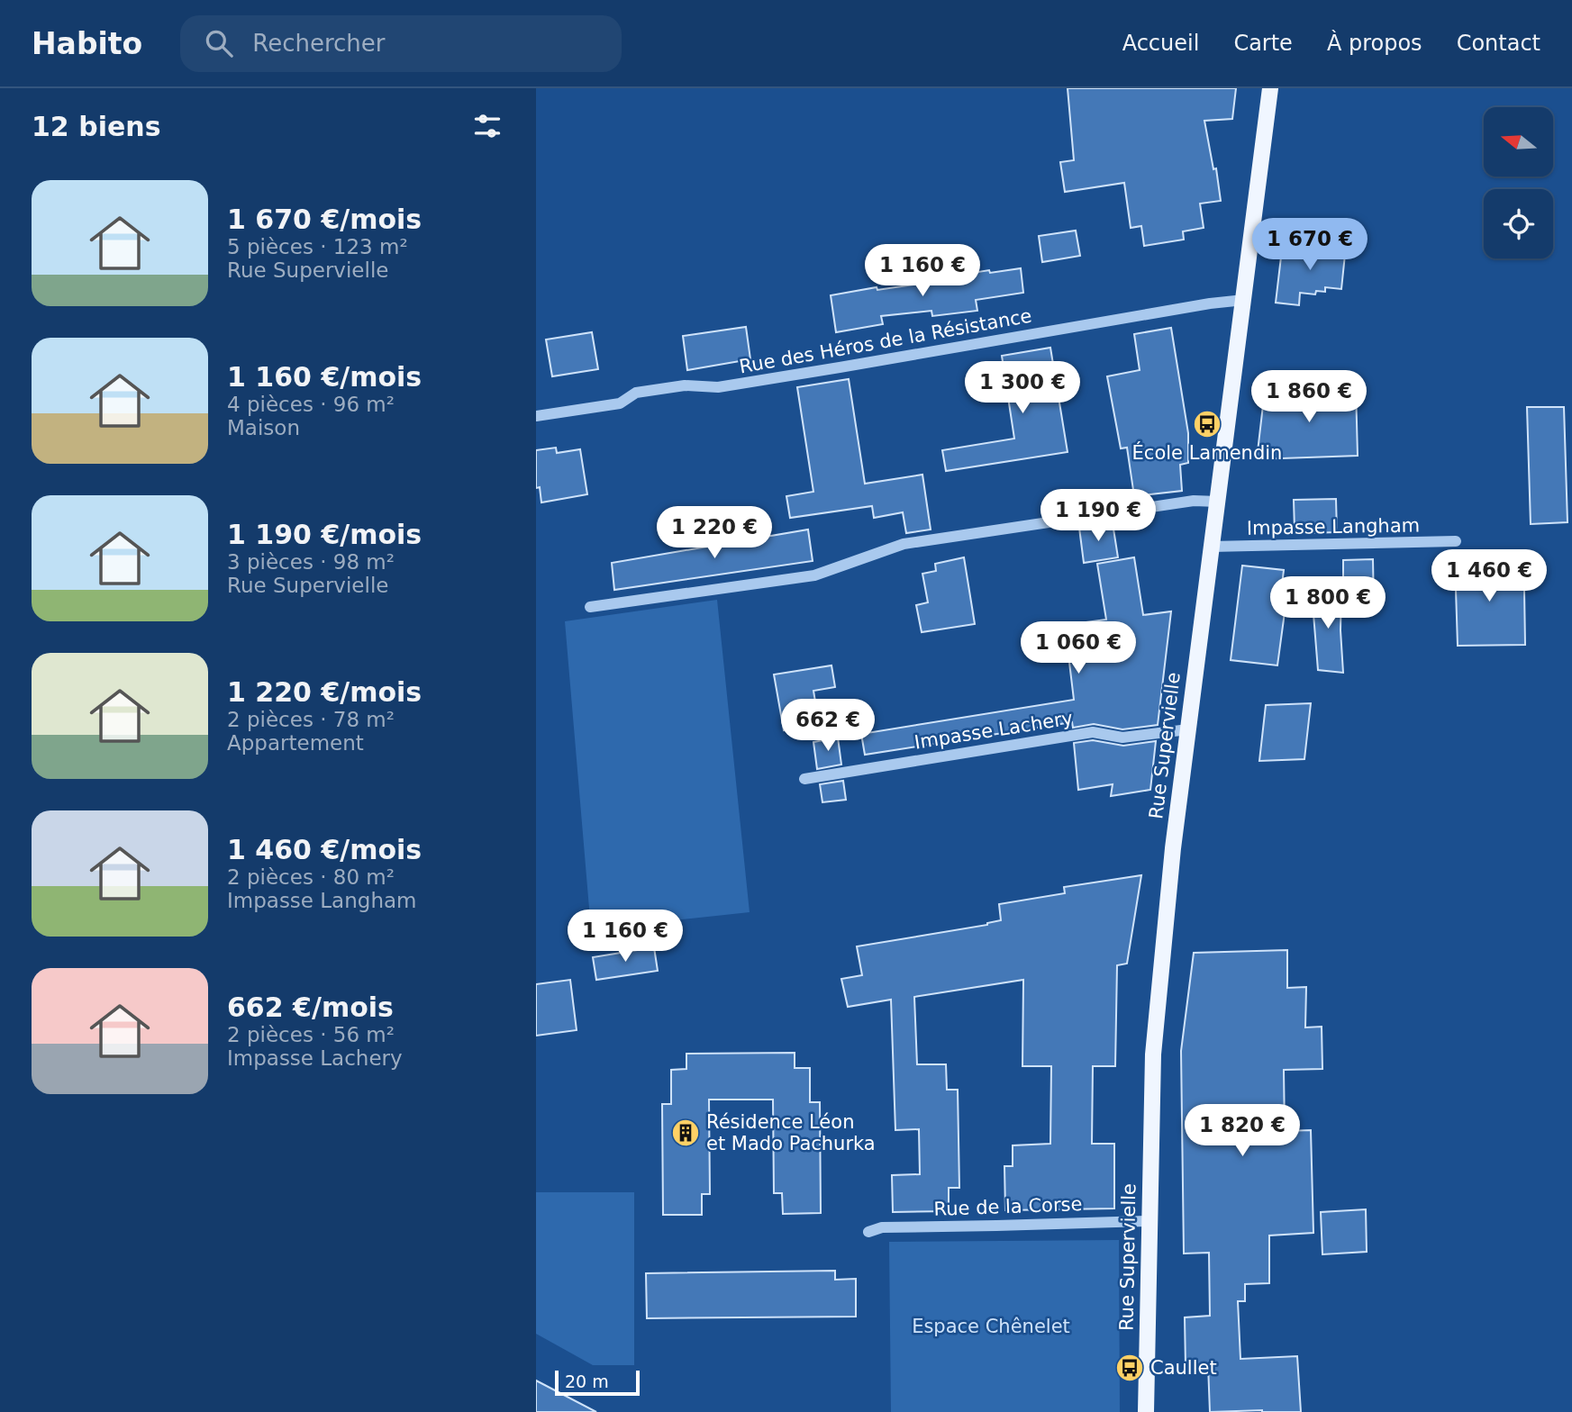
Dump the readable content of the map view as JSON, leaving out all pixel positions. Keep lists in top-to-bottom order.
{
  "streets": {
    "main road": ["Rue Supervielle"],
    "street": [
      "Rue des Héros de la Résistance",
      "Impasse Langham",
      "Impasse Lachery",
      "Rue de la Corse"
    ]
  },
  "crossings": [
    ["Rue des Héros de la Résistance", "Rue Supervielle"],
    ["Impasse Langham", "Rue Supervielle"],
    ["Impasse Lachery", "Rue Supervielle"],
    ["Rue Supervielle", "Rue de la Corse"]
  ],
  "parks": ["Espace Chênelet"],
  "places": {
    "bus stop": ["École Lamendin", "Caullet"],
    "building": ["Résidence Léon et Mado Pachurka"]
  },
  "scale_bar": "20 m",
  "north": "left",
  "page": {
    "header": "Habito",
    "search": "Rechercher",
    "nav": [
      "Accueil",
      "Carte",
      "À propos",
      "Contact"
    ],
    "heading": "12 biens",
    "list": [
      {
        "name": "1 670 €/mois",
        "note": "5 pièces · 123 m² · Rue Supervielle"
      },
      {
        "name": "1 160 €/mois",
        "note": "4 pièces · 96 m² · Maison"
      },
      {
        "name": "1 190 €/mois",
        "note": "3 pièces · 98 m² · Rue Supervielle"
      },
      {
        "name": "1 220 €/mois",
        "note": "2 pièces · 78 m² · Appartement"
      },
      {
        "name": "1 460 €/mois",
        "note": "2 pièces · 80 m² · Impasse Langham"
      },
      {
        "name": "662 €/mois",
        "note": "2 pièces · 56 m² · Impasse Lachery"
      }
    ],
    "price": [
      "1 670 €",
      "1 160 €",
      "1 300 €",
      "1 860 €",
      "1 190 €",
      "1 220 €",
      "1 460 €",
      "1 800 €",
      "1 060 €",
      "662 €",
      "1 160 €",
      "1 820 €"
    ],
    "scale": "20 m"
  }
}
